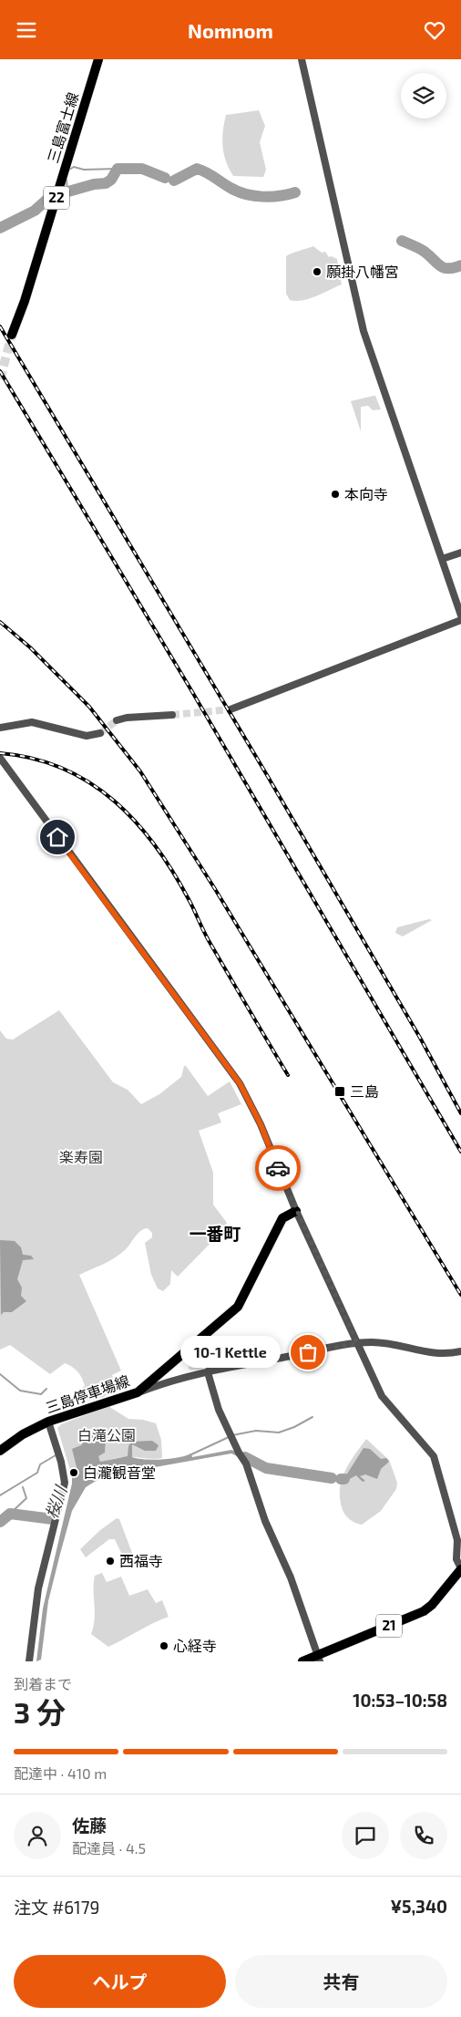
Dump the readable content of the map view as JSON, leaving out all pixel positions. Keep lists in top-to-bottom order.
{
  "streets": {
    "main road": [
      "三島富士線",
      "22",
      "三島停車場線",
      "21"
    ]
  },
  "districts": ["一番町"],
  "water": ["桜川"],
  "parks": ["楽寿園", "白滝公園"],
  "places": {
    "other": [
      "願掛八幡宮",
      "本向寺",
      "10-1 Kettle",
      "白瀧観音堂",
      "西福寺",
      "心経寺"
    ],
    "transit": ["三島"]
  },
  "page": {
    "header": "Nomnom",
    "bubble": "10-1 Kettle",
    "heading": ["3 分", "到着まで", "10:53–10:58"],
    "panel": [
      "佐藤",
      "配達員 · 4.5",
      "注文 #6179",
      "¥5,340"
    ],
    "bar": "配達中 · 410 m",
    "buttons": ["ヘルプ", "共有"]
  }
}
